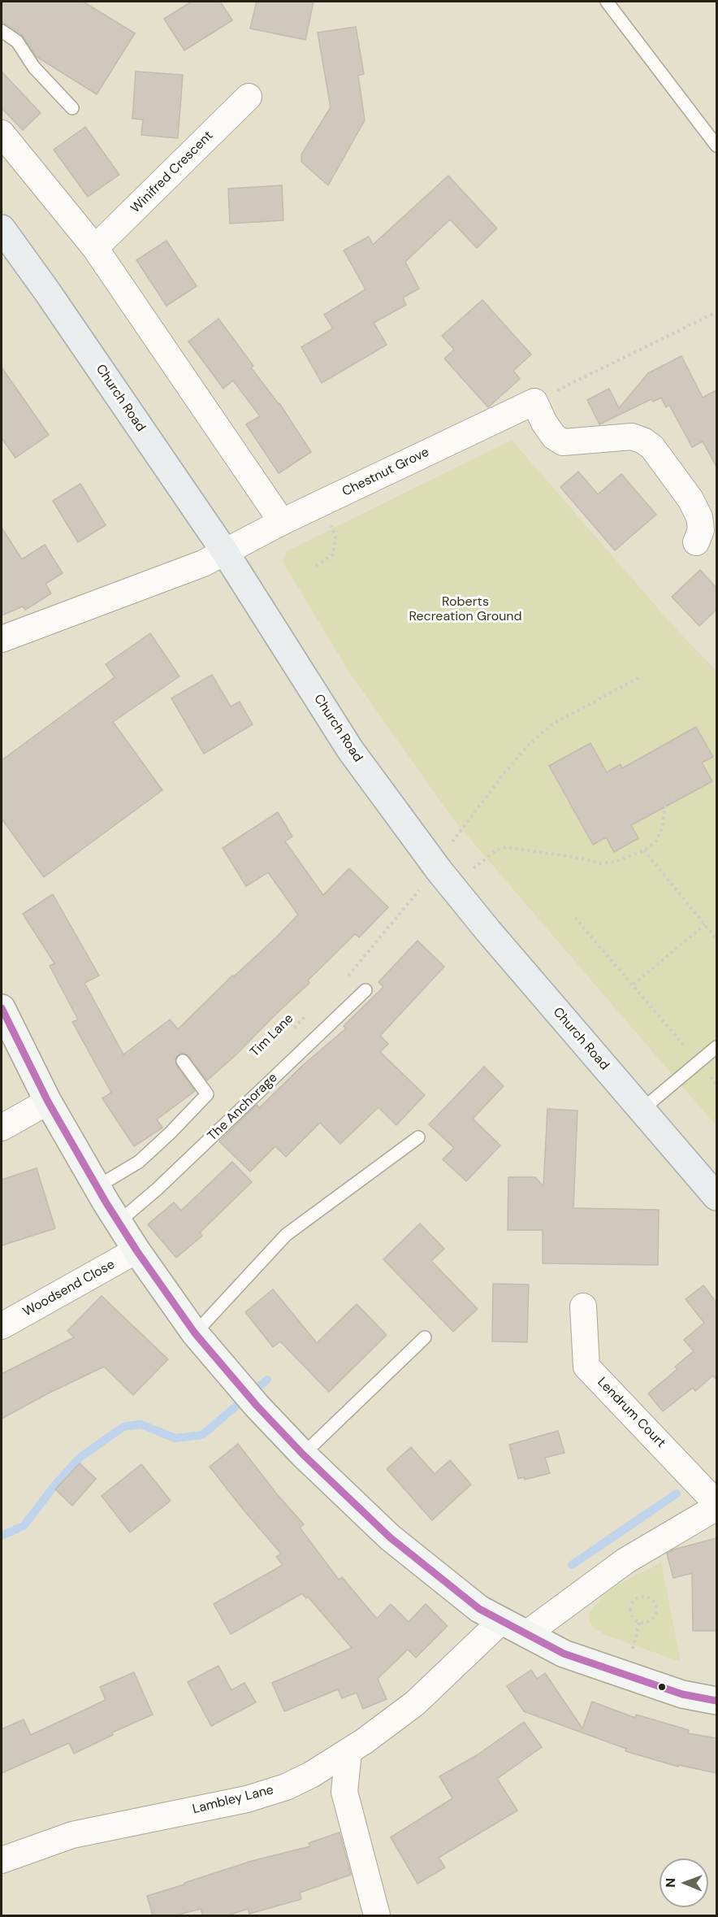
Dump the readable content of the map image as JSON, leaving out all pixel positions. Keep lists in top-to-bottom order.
{
  "streets": {
    "main road": ["Church Road"],
    "street": [
      "Winifred Crescent",
      "Chestnut Grove",
      "Woodsend Close",
      "Lendrum Court",
      "Lambley Lane"
    ],
    "lane": ["The Anchorage"],
    "path": ["Tim Lane"]
  },
  "crossings": [
    ["Church Road", "Chestnut Grove"]
  ],
  "parks": ["Roberts Recreation Ground"],
  "north": "left"
}
